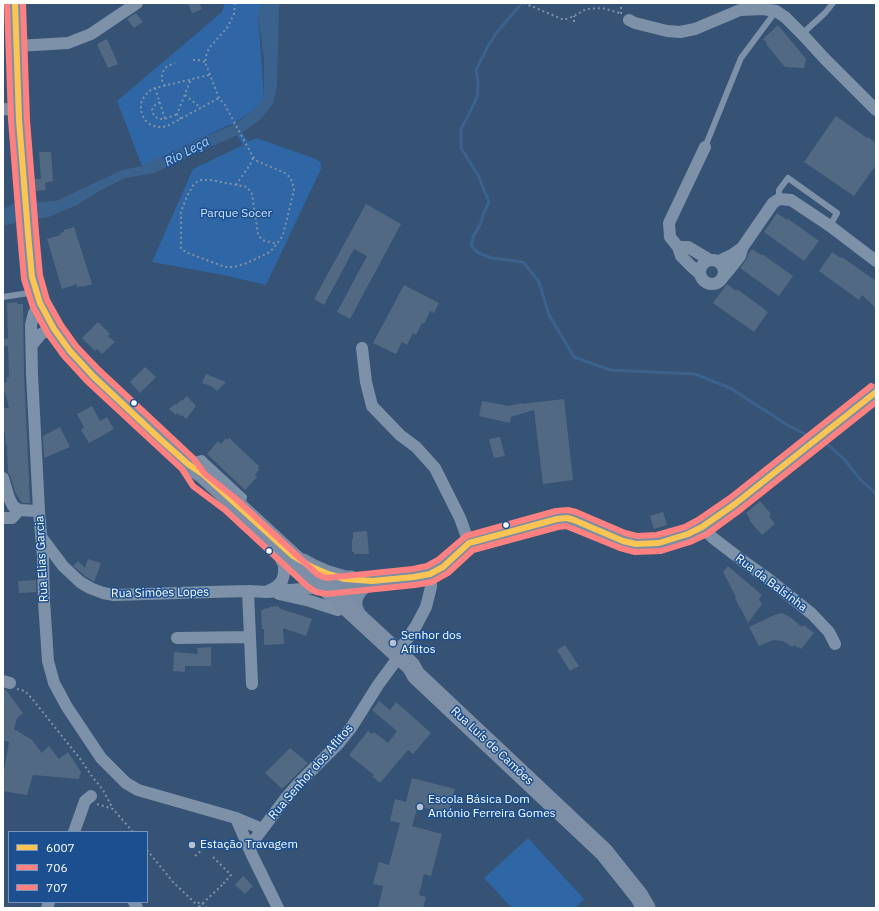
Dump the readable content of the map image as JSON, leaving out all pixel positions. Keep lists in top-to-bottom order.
{
  "streets": {
    "main road": ["Rua Luís de Camões"],
    "street": [
      "Rua Elias Garcia",
      "Rua da Balsinha",
      "Rua Simões Lopes",
      "Rua Senhor dos Aflitos"
    ]
  },
  "crossings": [
    ["Rua Elias Garcia", "Rua Simões Lopes"],
    ["Rua Elias Garcia", "Rua Luís de Camões"],
    ["Rua Elias Garcia", "Rua Senhor dos Aflitos"],
    ["Rua da Balsinha", "Rua Simões Lopes"],
    ["Rua Simões Lopes", "Rua Luís de Camões"],
    ["Rua Simões Lopes", "Rua Senhor dos Aflitos"],
    ["Rua Luís de Camões", "Rua Senhor dos Aflitos"]
  ],
  "water": ["Rio Leça"],
  "parks": ["Parque Socer"],
  "places": ["Senhor dos Aflitos", "Escola Básica Dom António Ferreira Gomes", "Estação Travagem"],
  "lines": ["transit line 6007", "transit line 706", "transit line 707"],
  "legend": ["6007", "706", "707"]
}
